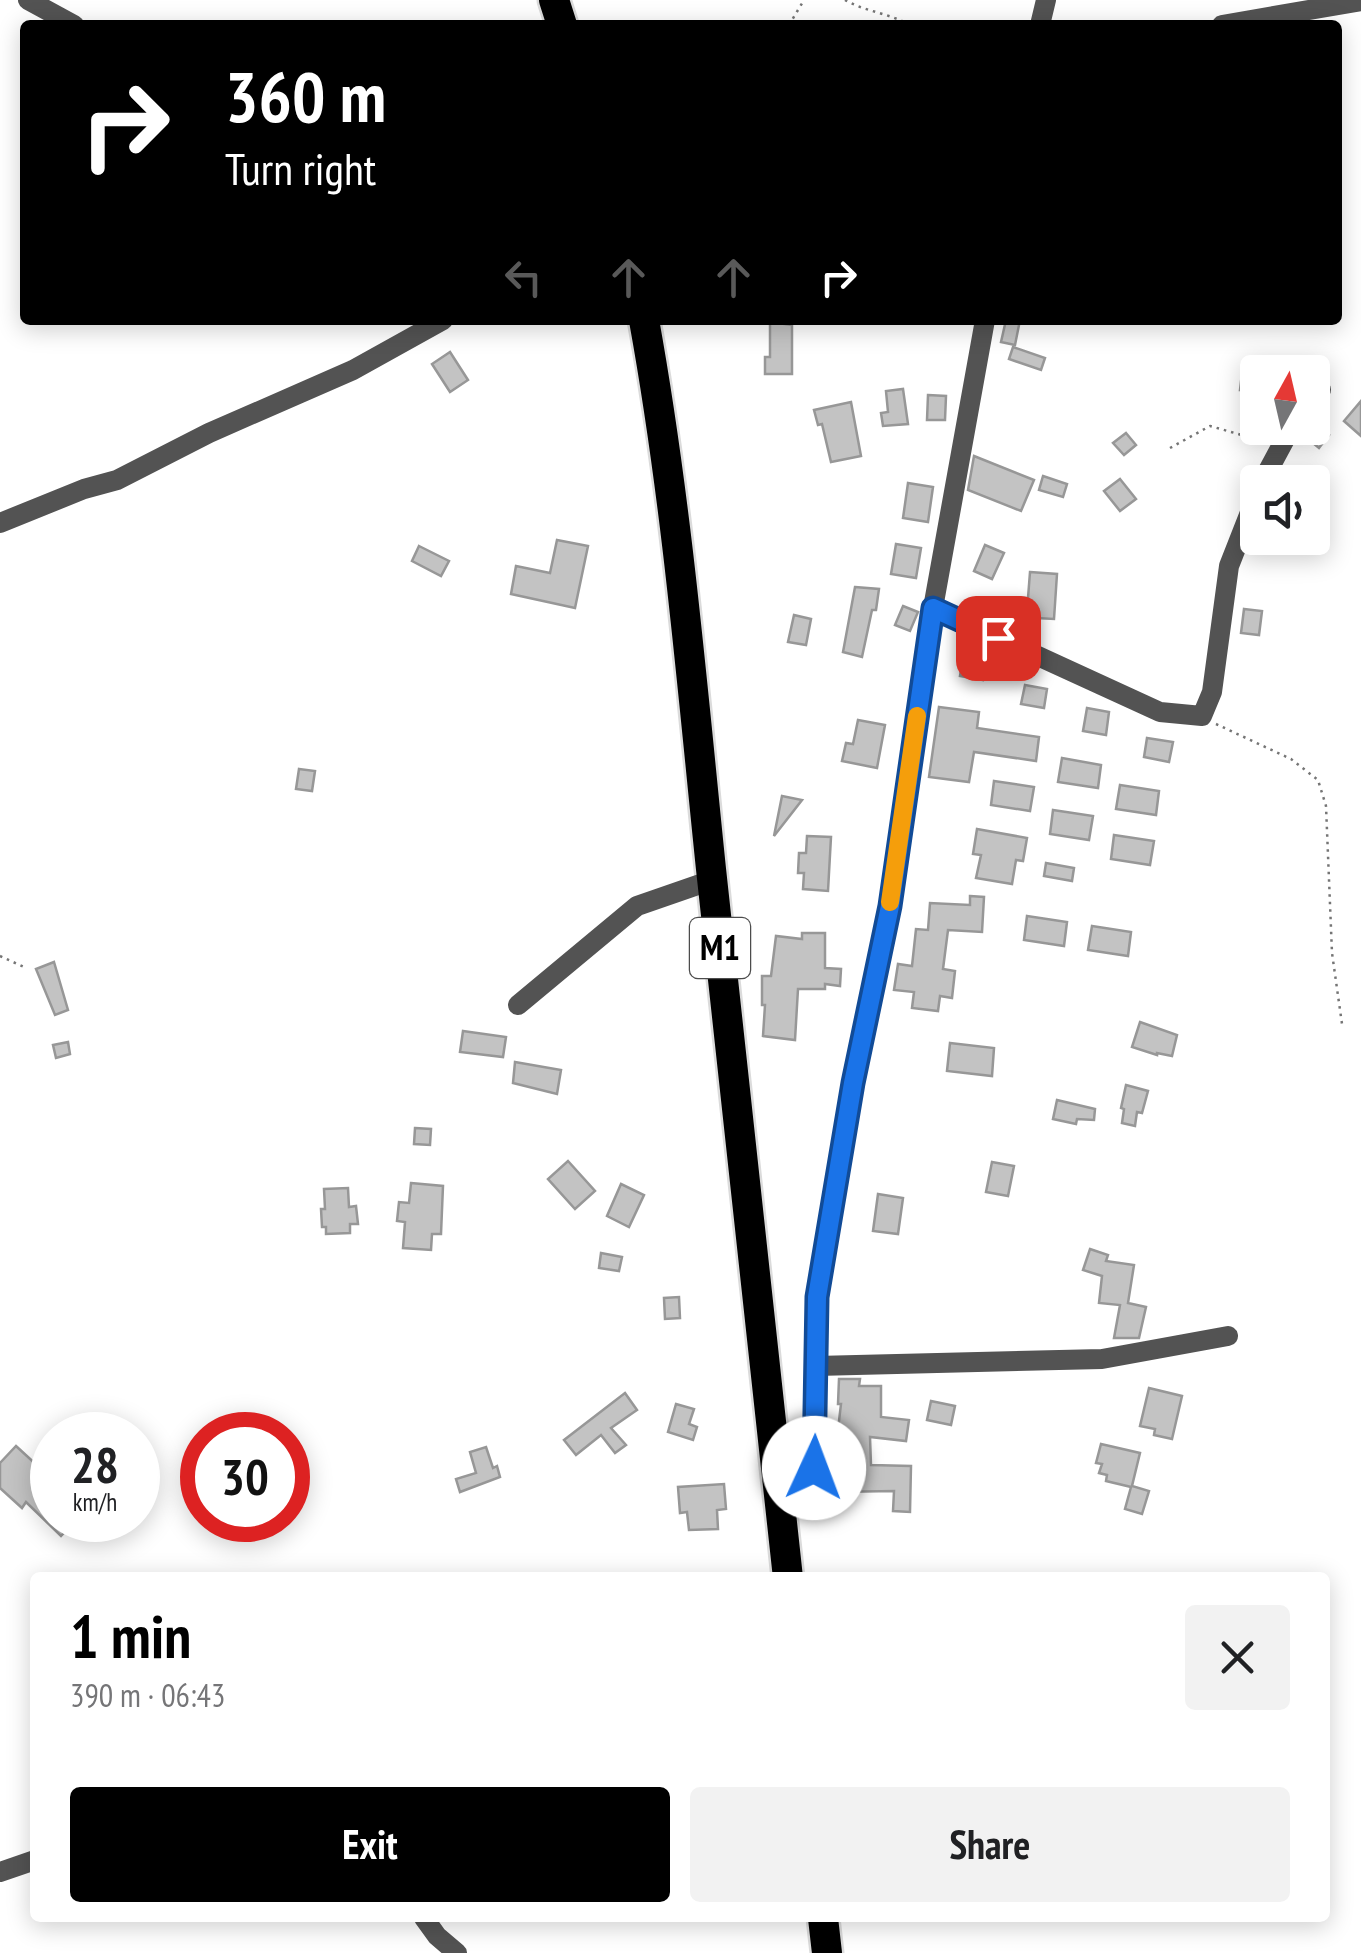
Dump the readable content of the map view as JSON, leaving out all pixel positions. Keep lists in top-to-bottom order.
{
  "streets": {
    "highway": ["M1"]
  },
  "north": "top",
  "page": {
    "turn": ["360 m", "Turn right"],
    "speed": "28 km/h",
    "limit": "30",
    "heading": ["1 min", "390 m · 06:43"],
    "buttons": ["Exit", "Share"]
  }
}
